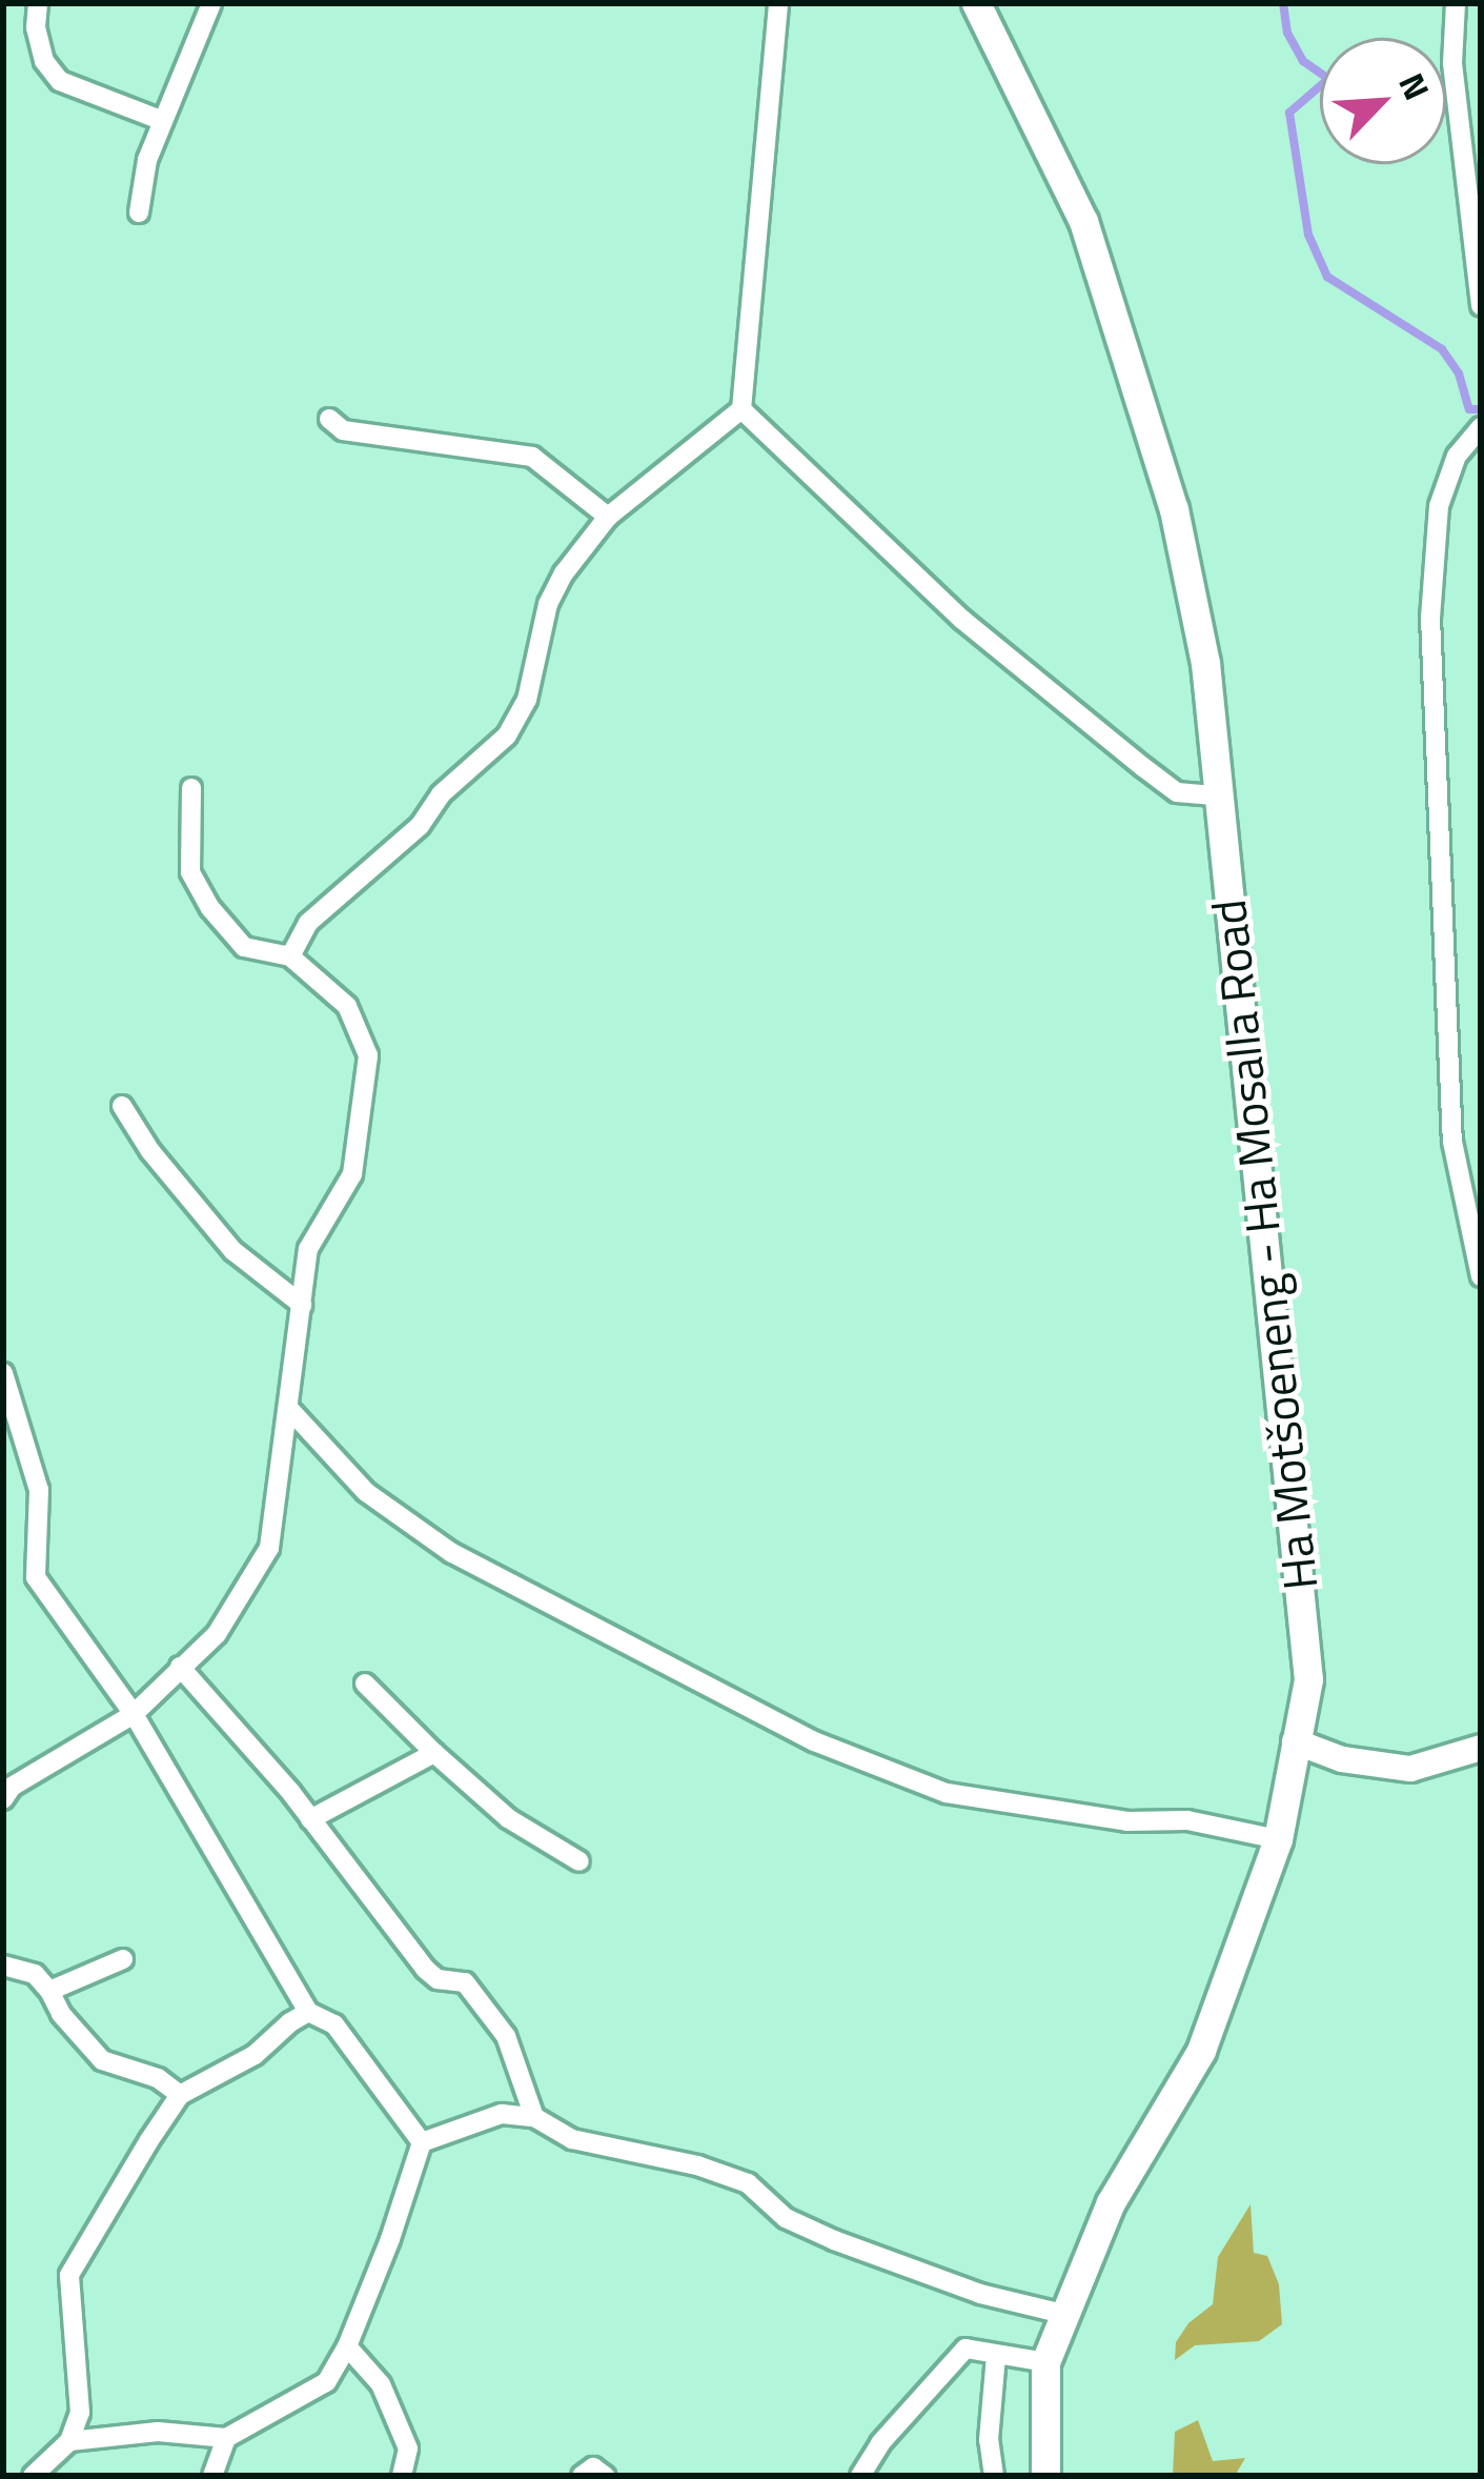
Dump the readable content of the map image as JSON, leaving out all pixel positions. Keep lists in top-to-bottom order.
{
  "streets": {
    "main road": ["Ha Motšoeneng - Ha Mosalla Road"]
  },
  "north": "top right"
}
